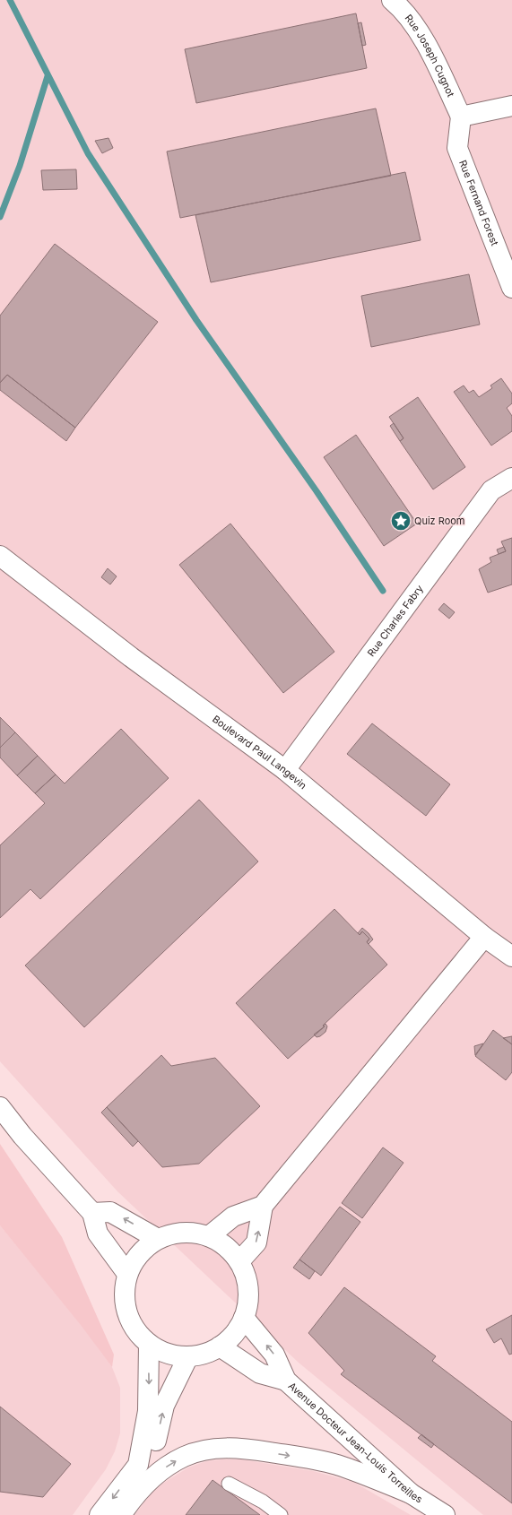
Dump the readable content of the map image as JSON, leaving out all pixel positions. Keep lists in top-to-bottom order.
{
  "streets": {
    "main road": [
      "Rue Joseph Cugnot",
      "Rue Fernand Forest",
      "Rue Charles Fabry",
      "Boulevard Paul Langevin",
      "Avenue Docteur Jean-Louis Torreilles"
    ]
  },
  "crossings": [
    ["Rue Joseph Cugnot", "Rue Fernand Forest"],
    ["Rue Charles Fabry", "Boulevard Paul Langevin"]
  ],
  "places": {
    "place": ["Quiz Room"]
  }
}
